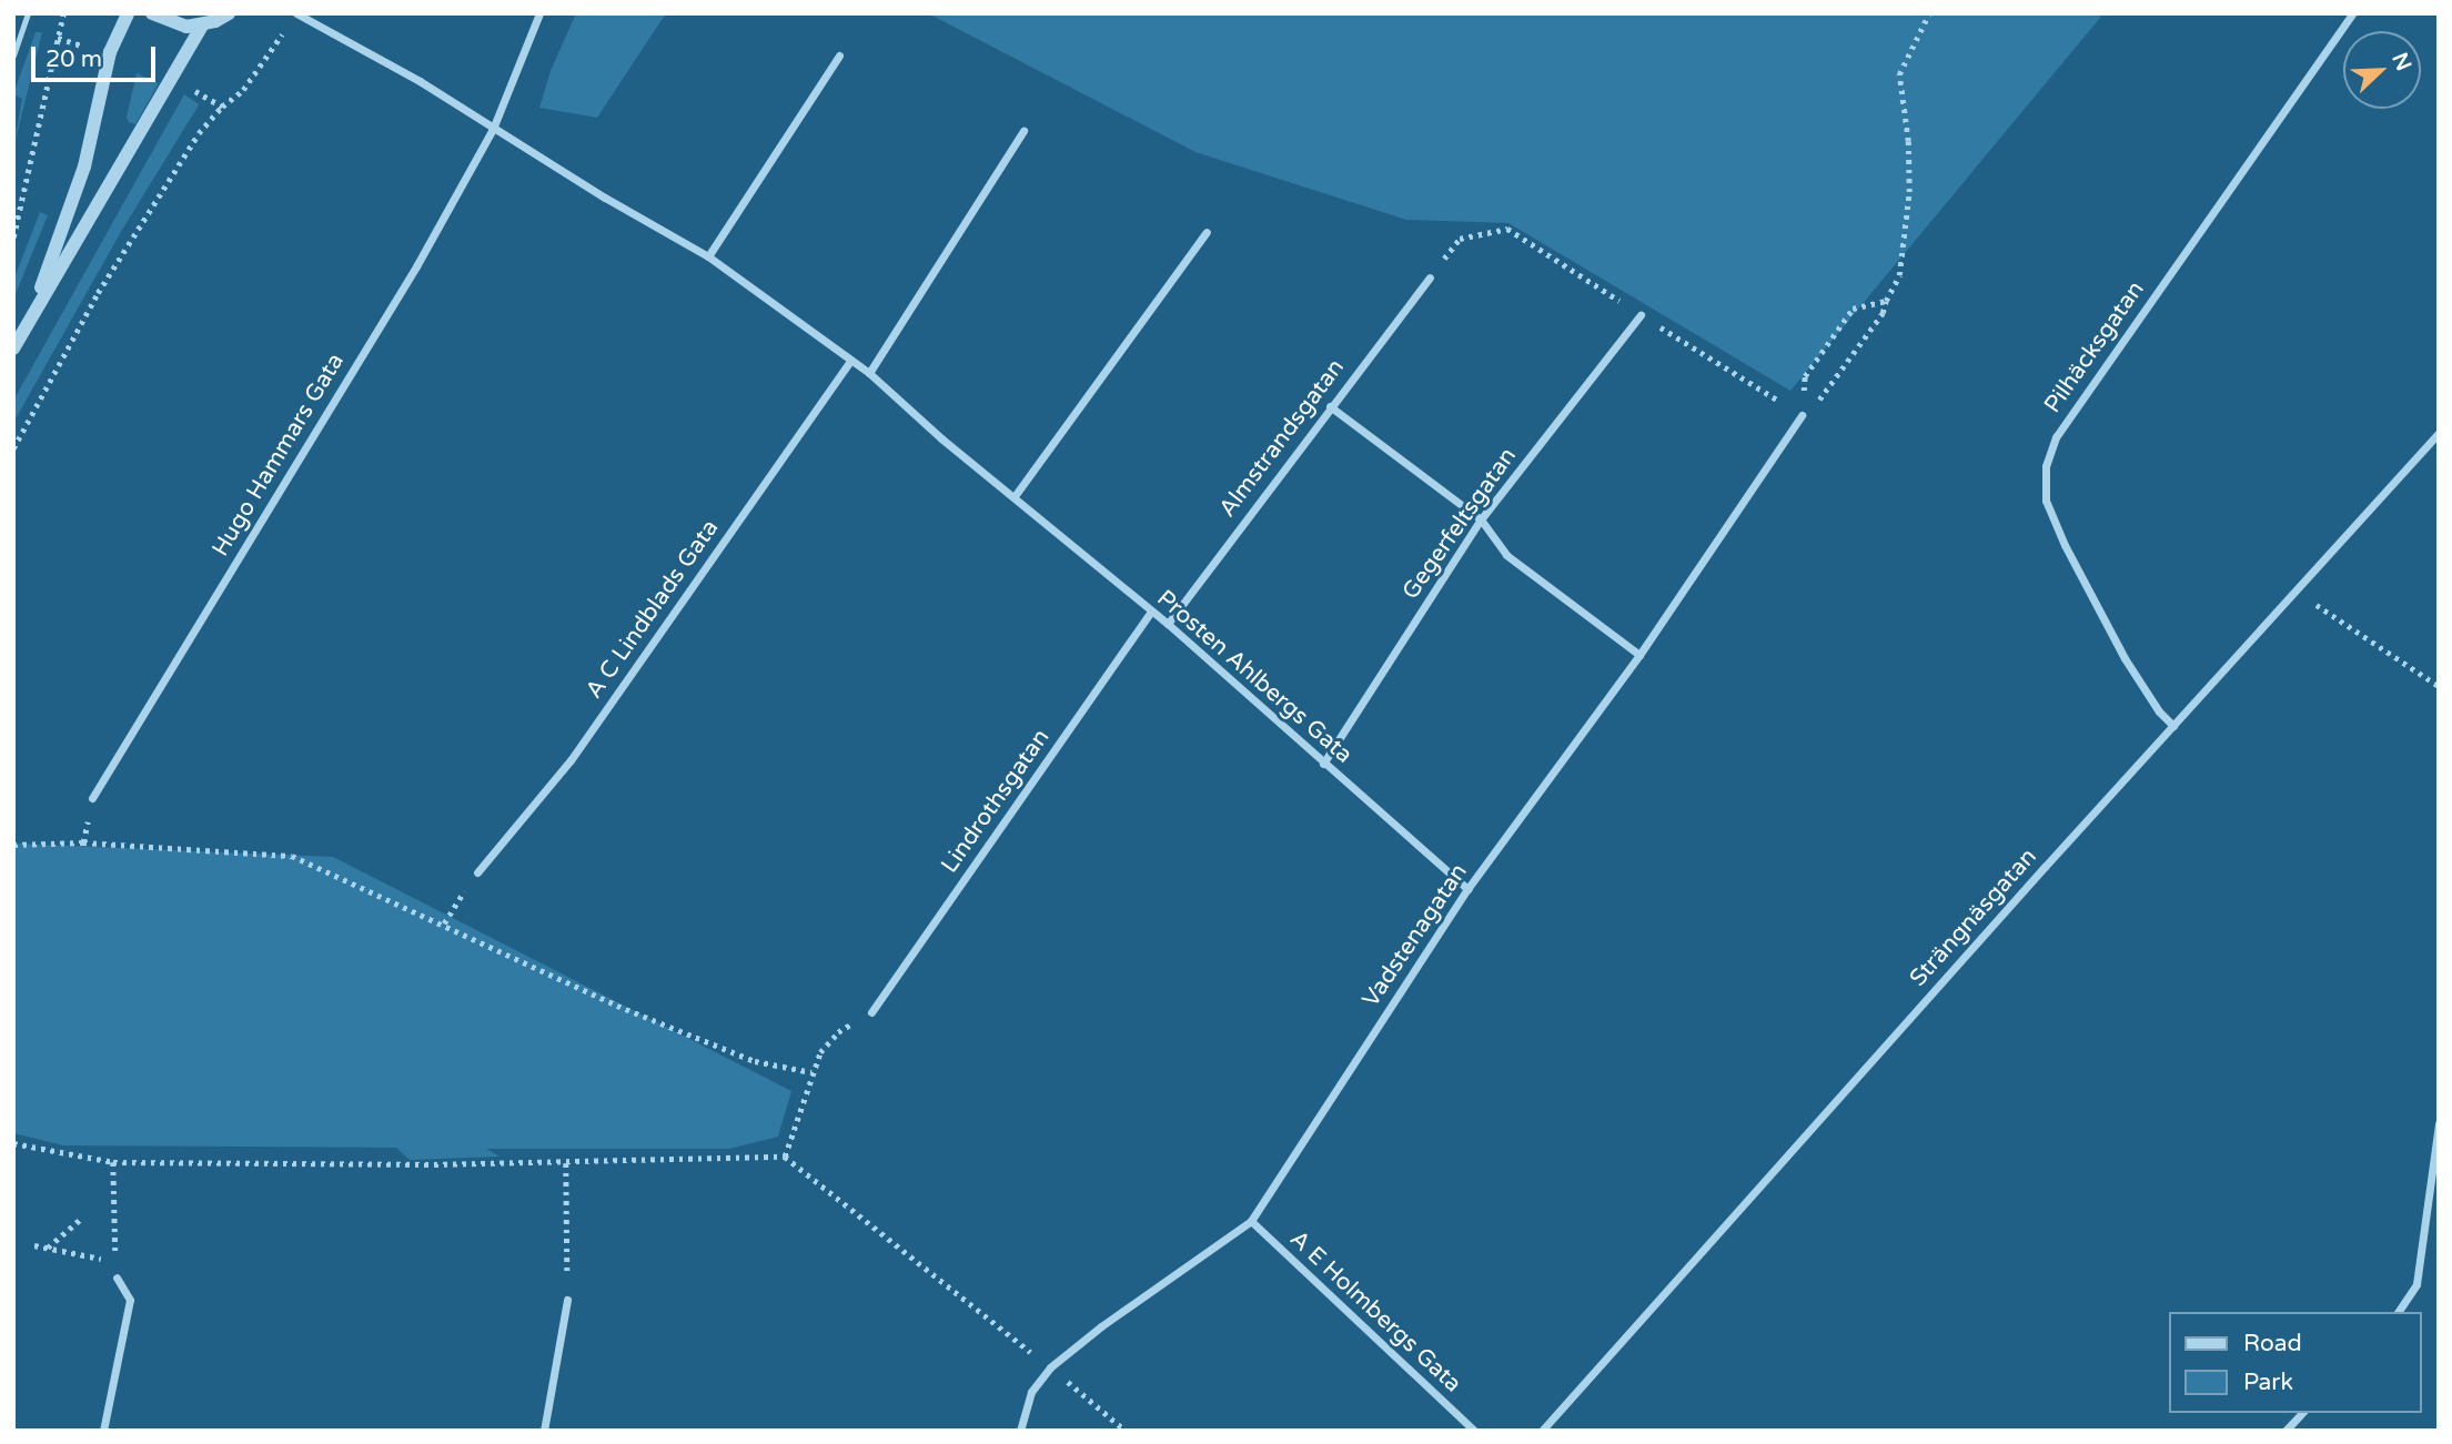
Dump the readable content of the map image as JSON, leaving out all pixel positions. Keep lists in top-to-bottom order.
{
  "streets": {
    "street": [
      "Pilhäcksgatan",
      "Almstrandsgatan",
      "Hugo Hammars Gata",
      "Gegerfeltsgatan",
      "A C Lindblads Gata",
      "Prosten Ahlbergs Gata",
      "Lindrothsgatan",
      "Strängnäsgatan",
      "Vadstenagatan",
      "A E Holmbergs Gata"
    ]
  },
  "crossings": [
    ["Pilhäcksgatan", "Strängnäsgatan"],
    ["Almstrandsgatan", "Prosten Ahlbergs Gata"],
    ["Hugo Hammars Gata", "Prosten Ahlbergs Gata"],
    ["Gegerfeltsgatan", "Prosten Ahlbergs Gata"],
    ["A C Lindblads Gata", "Prosten Ahlbergs Gata"],
    ["Prosten Ahlbergs Gata", "Lindrothsgatan"],
    ["Prosten Ahlbergs Gata", "Vadstenagatan"],
    ["Vadstenagatan", "A E Holmbergs Gata"]
  ],
  "legend": ["Road", "Park"],
  "scale_bar": "20 m",
  "north": "top right"
}
